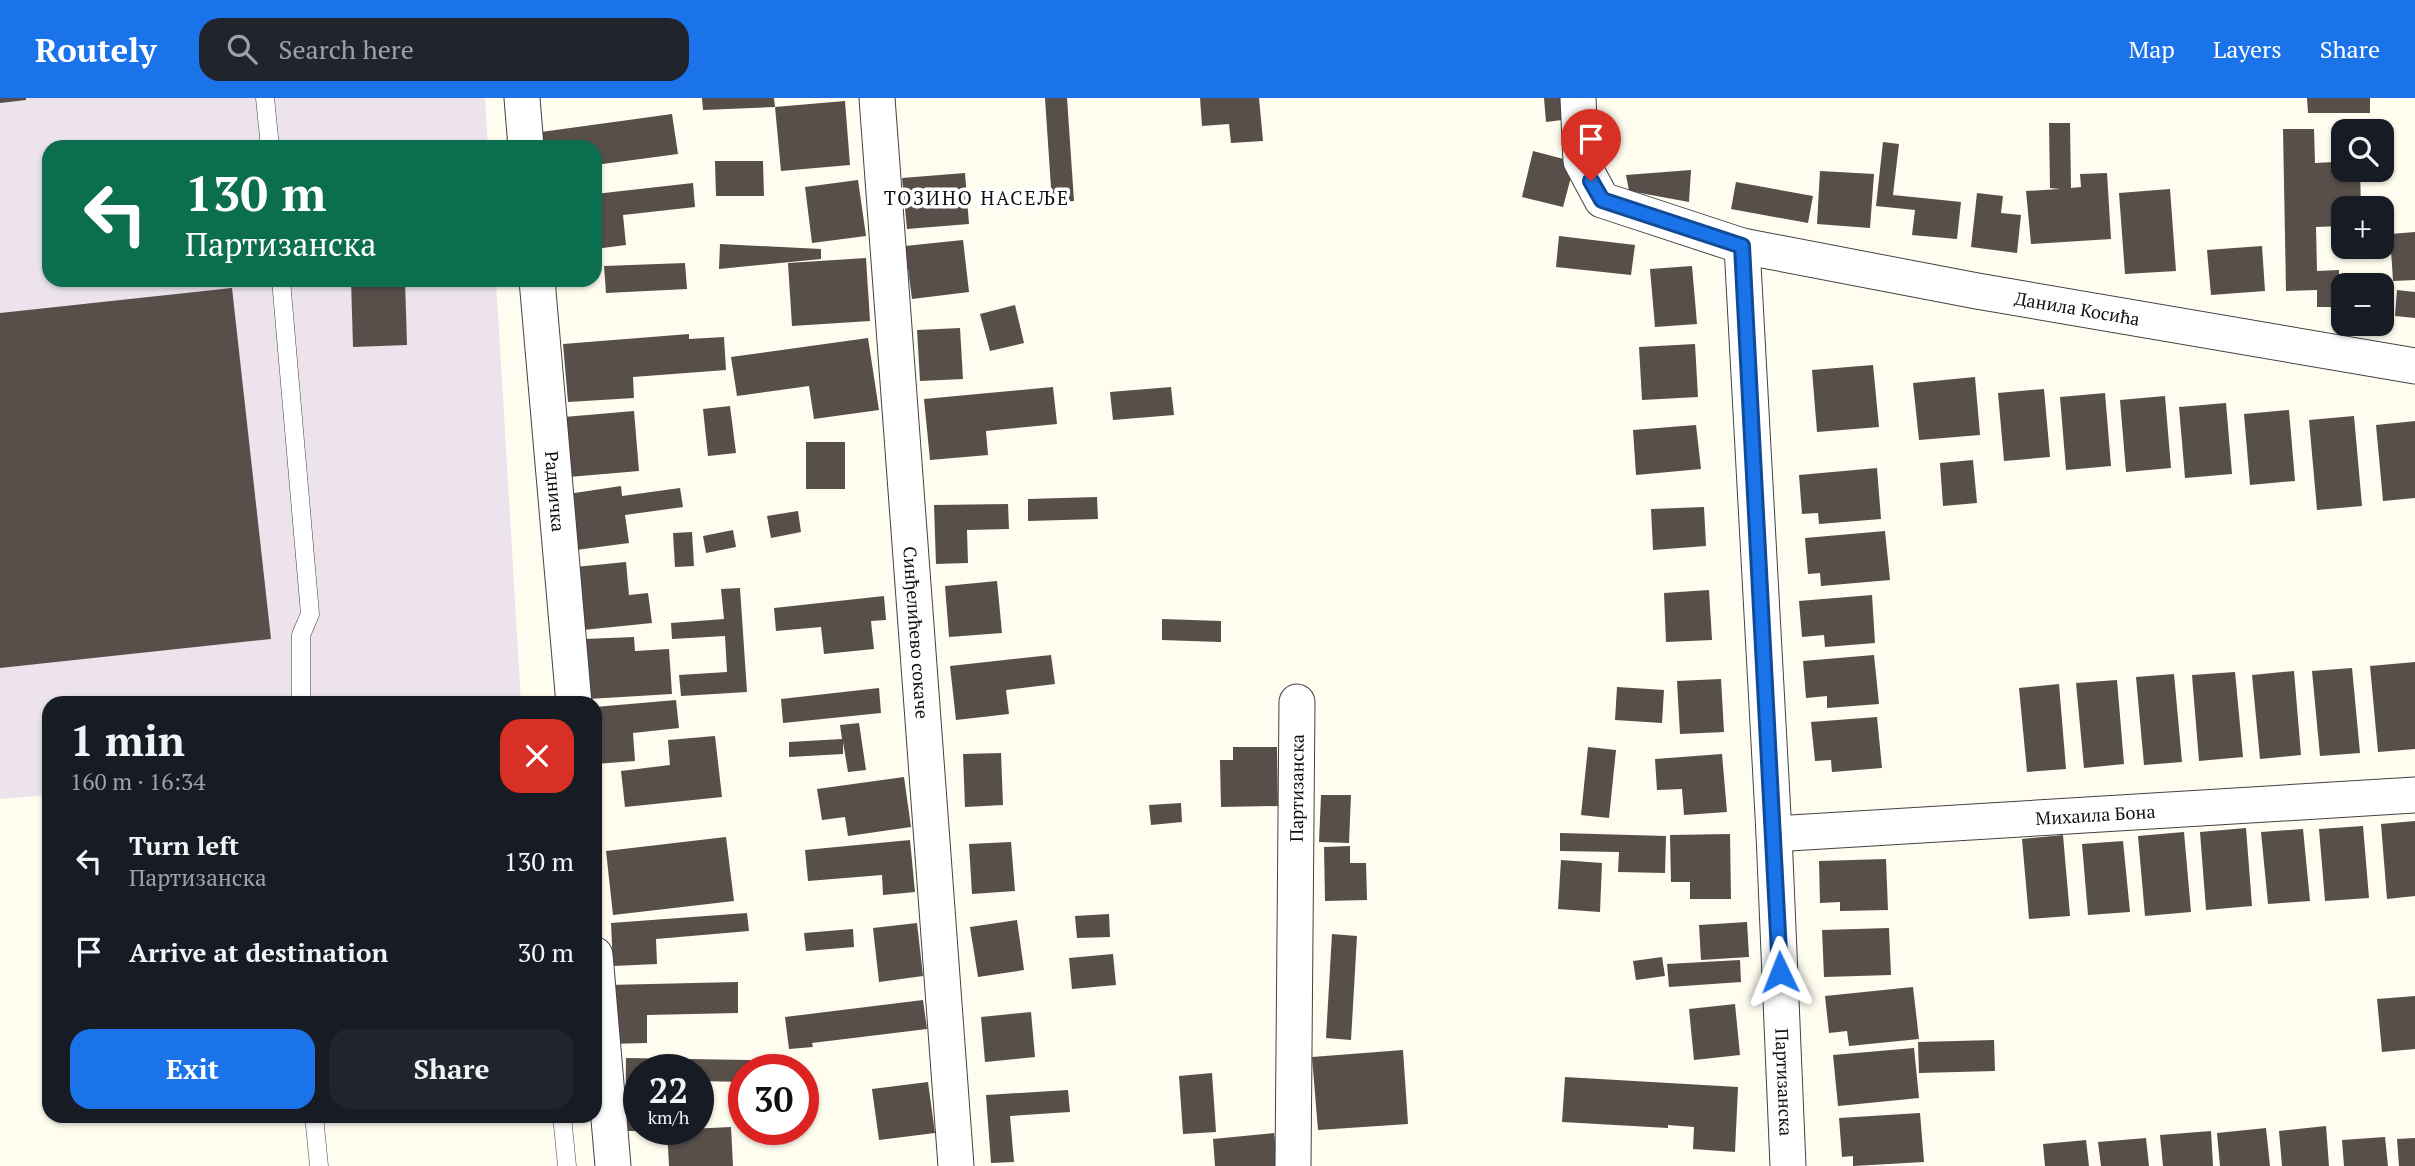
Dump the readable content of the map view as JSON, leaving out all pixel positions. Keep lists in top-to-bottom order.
{
  "streets": {
    "street": [
      "Данила Косића",
      "Радничка",
      "Синђелићево сокаче",
      "Партизанска",
      "Михаила Бона"
    ]
  },
  "crossings": [
    ["Данила Косића", "Партизанска"],
    ["Партизанска", "Михаила Бона"]
  ],
  "districts": ["ТОЗИНО НАСЕЉЕ"],
  "page": {
    "header": "Routely",
    "search": "Search here",
    "nav": ["Map", "Layers", "Share"],
    "map_buttons": ["+", "−"],
    "turn": ["130 m", "Партизанска"],
    "heading": ["1 min", "160 m · 16:34"],
    "list": [
      {
        "name": "Turn left",
        "note": "Партизанска",
        "value": "130 m"
      },
      {
        "name": "Arrive at destination",
        "value": "30 m"
      }
    ],
    "buttons": ["Exit", "Share"],
    "speed": "22 km/h",
    "limit": "30"
  }
}
